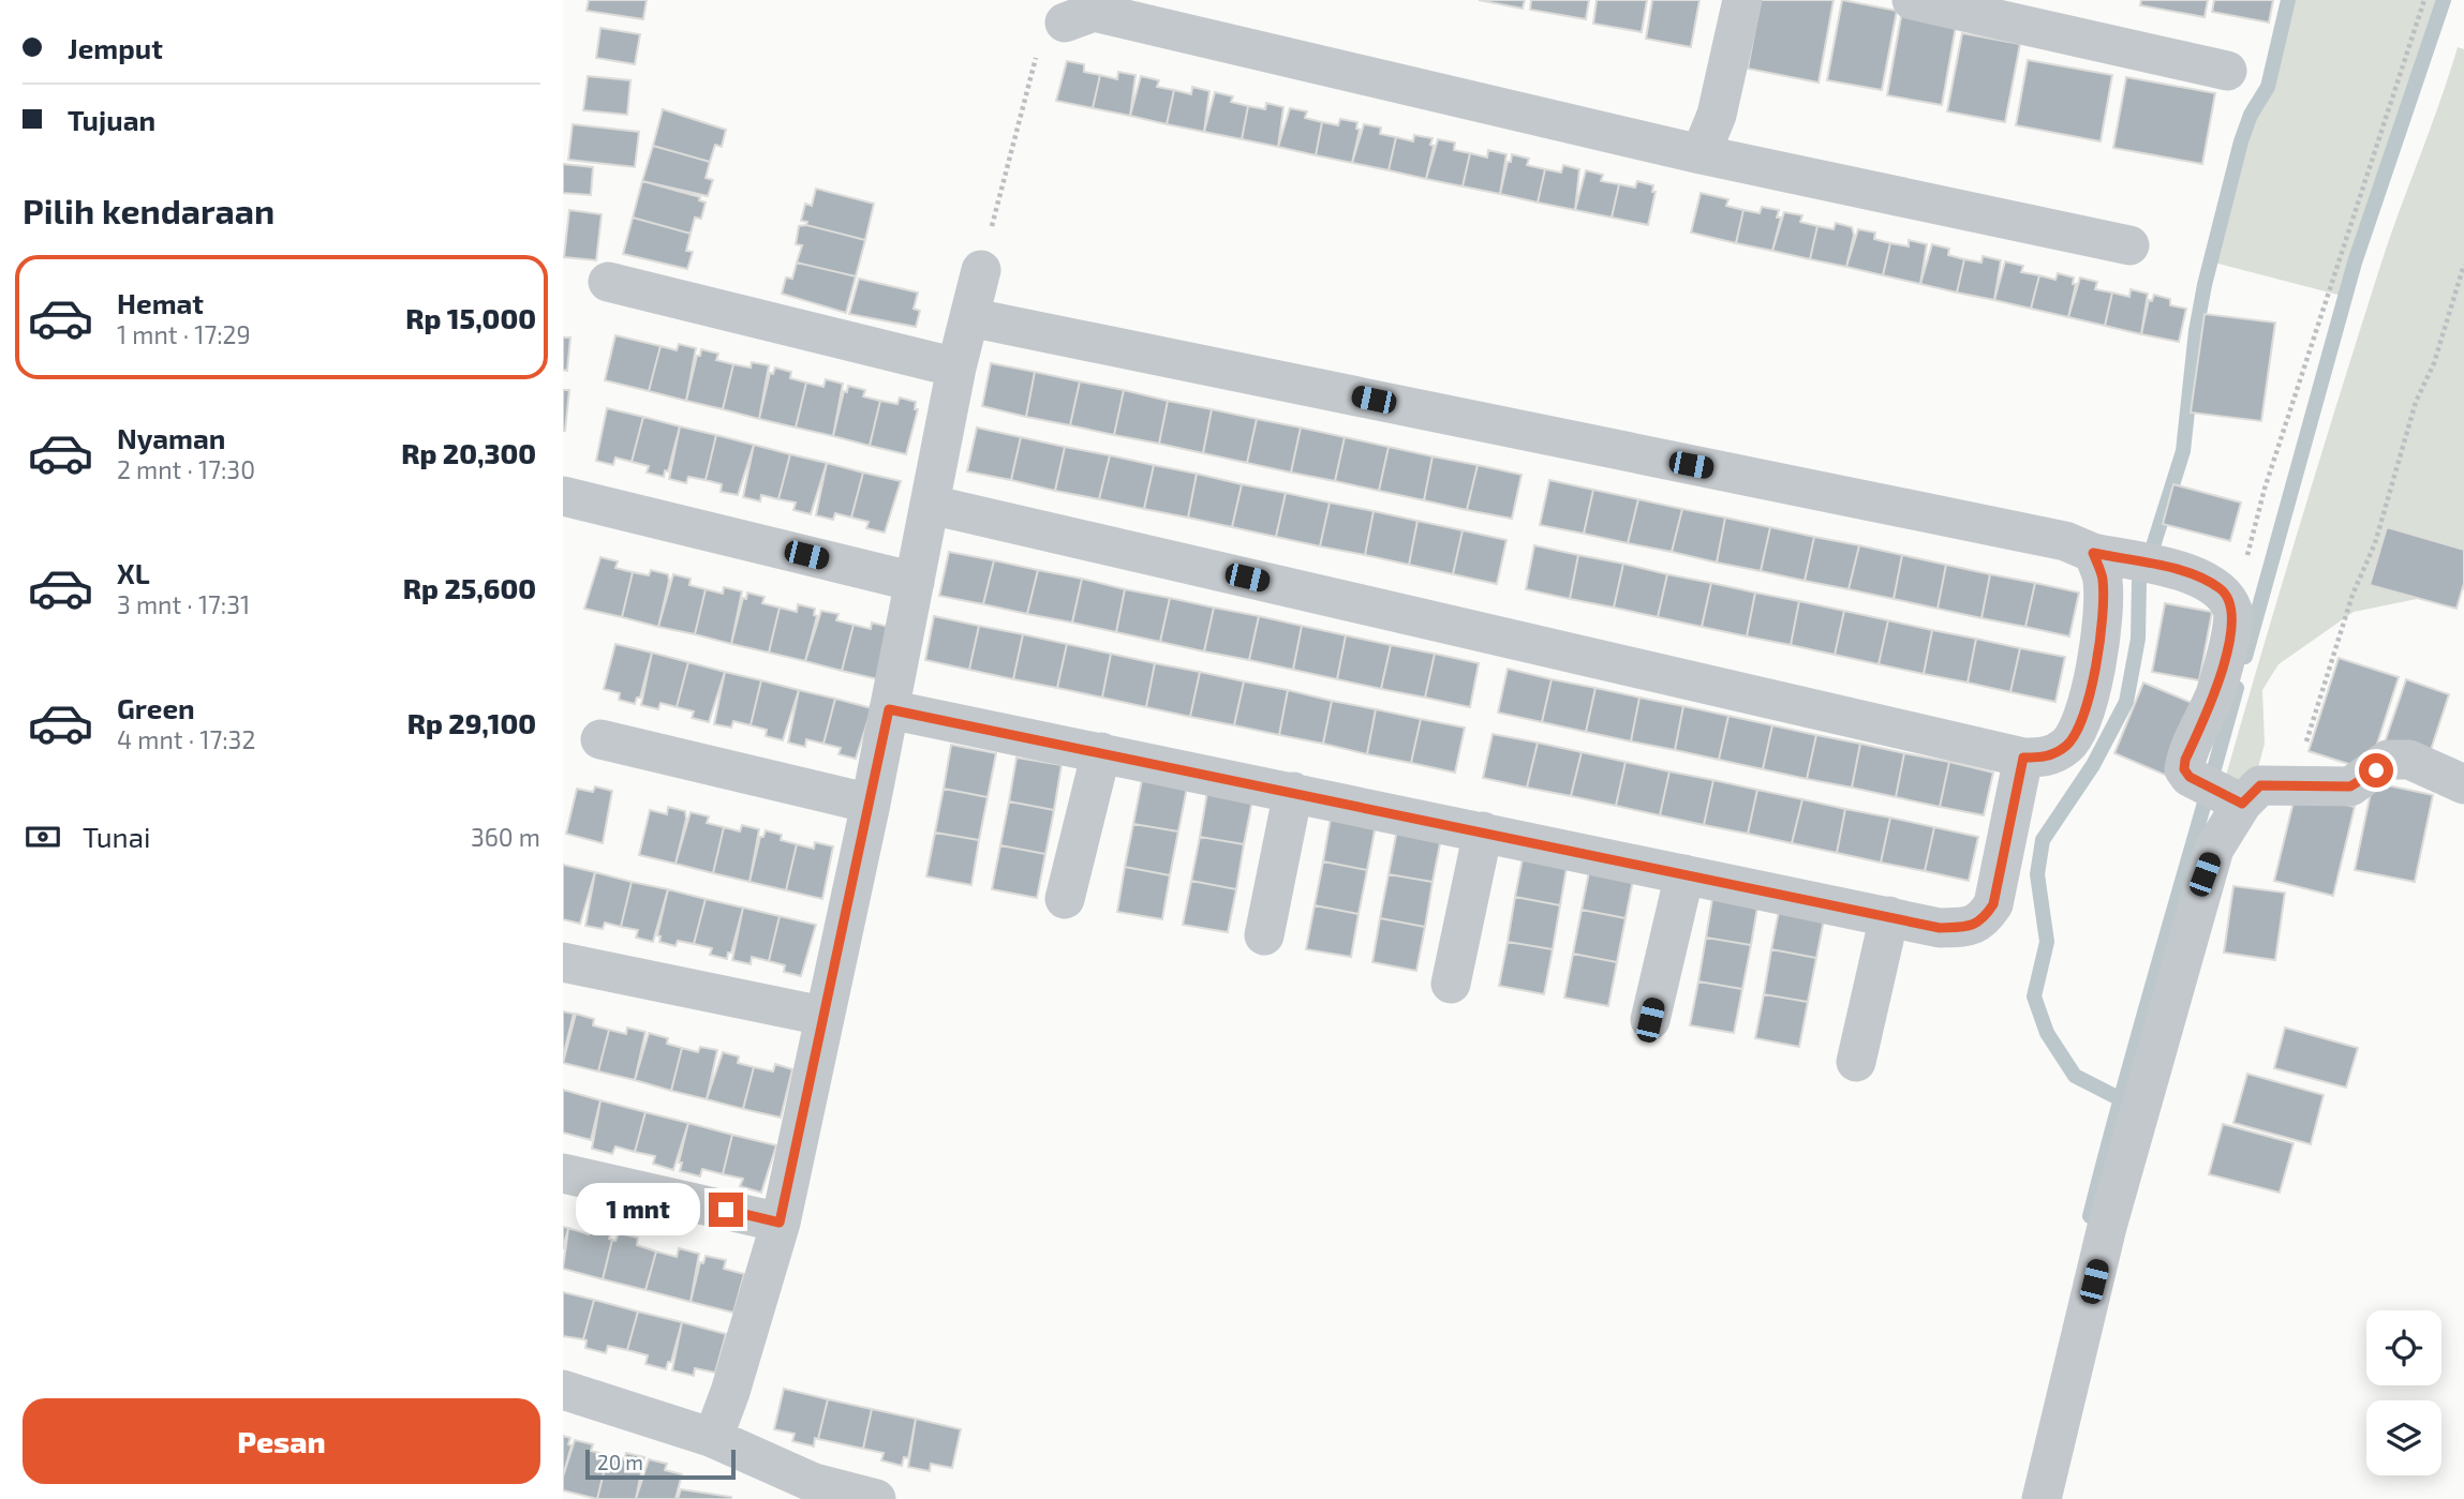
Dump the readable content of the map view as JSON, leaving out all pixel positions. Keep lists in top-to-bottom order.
{
  "scale_bar": "20 m",
  "page": {
    "banner": ["Jemput", "Tujuan"],
    "heading": "Pilih kendaraan",
    "list": [
      {
        "name": "Hemat",
        "note": "1 mnt · 17:29",
        "value": "Rp 15,000"
      },
      {
        "name": "Nyaman",
        "note": "2 mnt · 17:30",
        "value": "Rp 20,300"
      },
      {
        "name": "XL",
        "note": "3 mnt · 17:31",
        "value": "Rp 25,600"
      },
      {
        "name": "Green",
        "note": "4 mnt · 17:32",
        "value": "Rp 29,100"
      }
    ],
    "pay": ["Tunai", "360 m"],
    "bubble": "1 mnt",
    "buttons": "Pesan",
    "scale": "20 m"
  }
}
